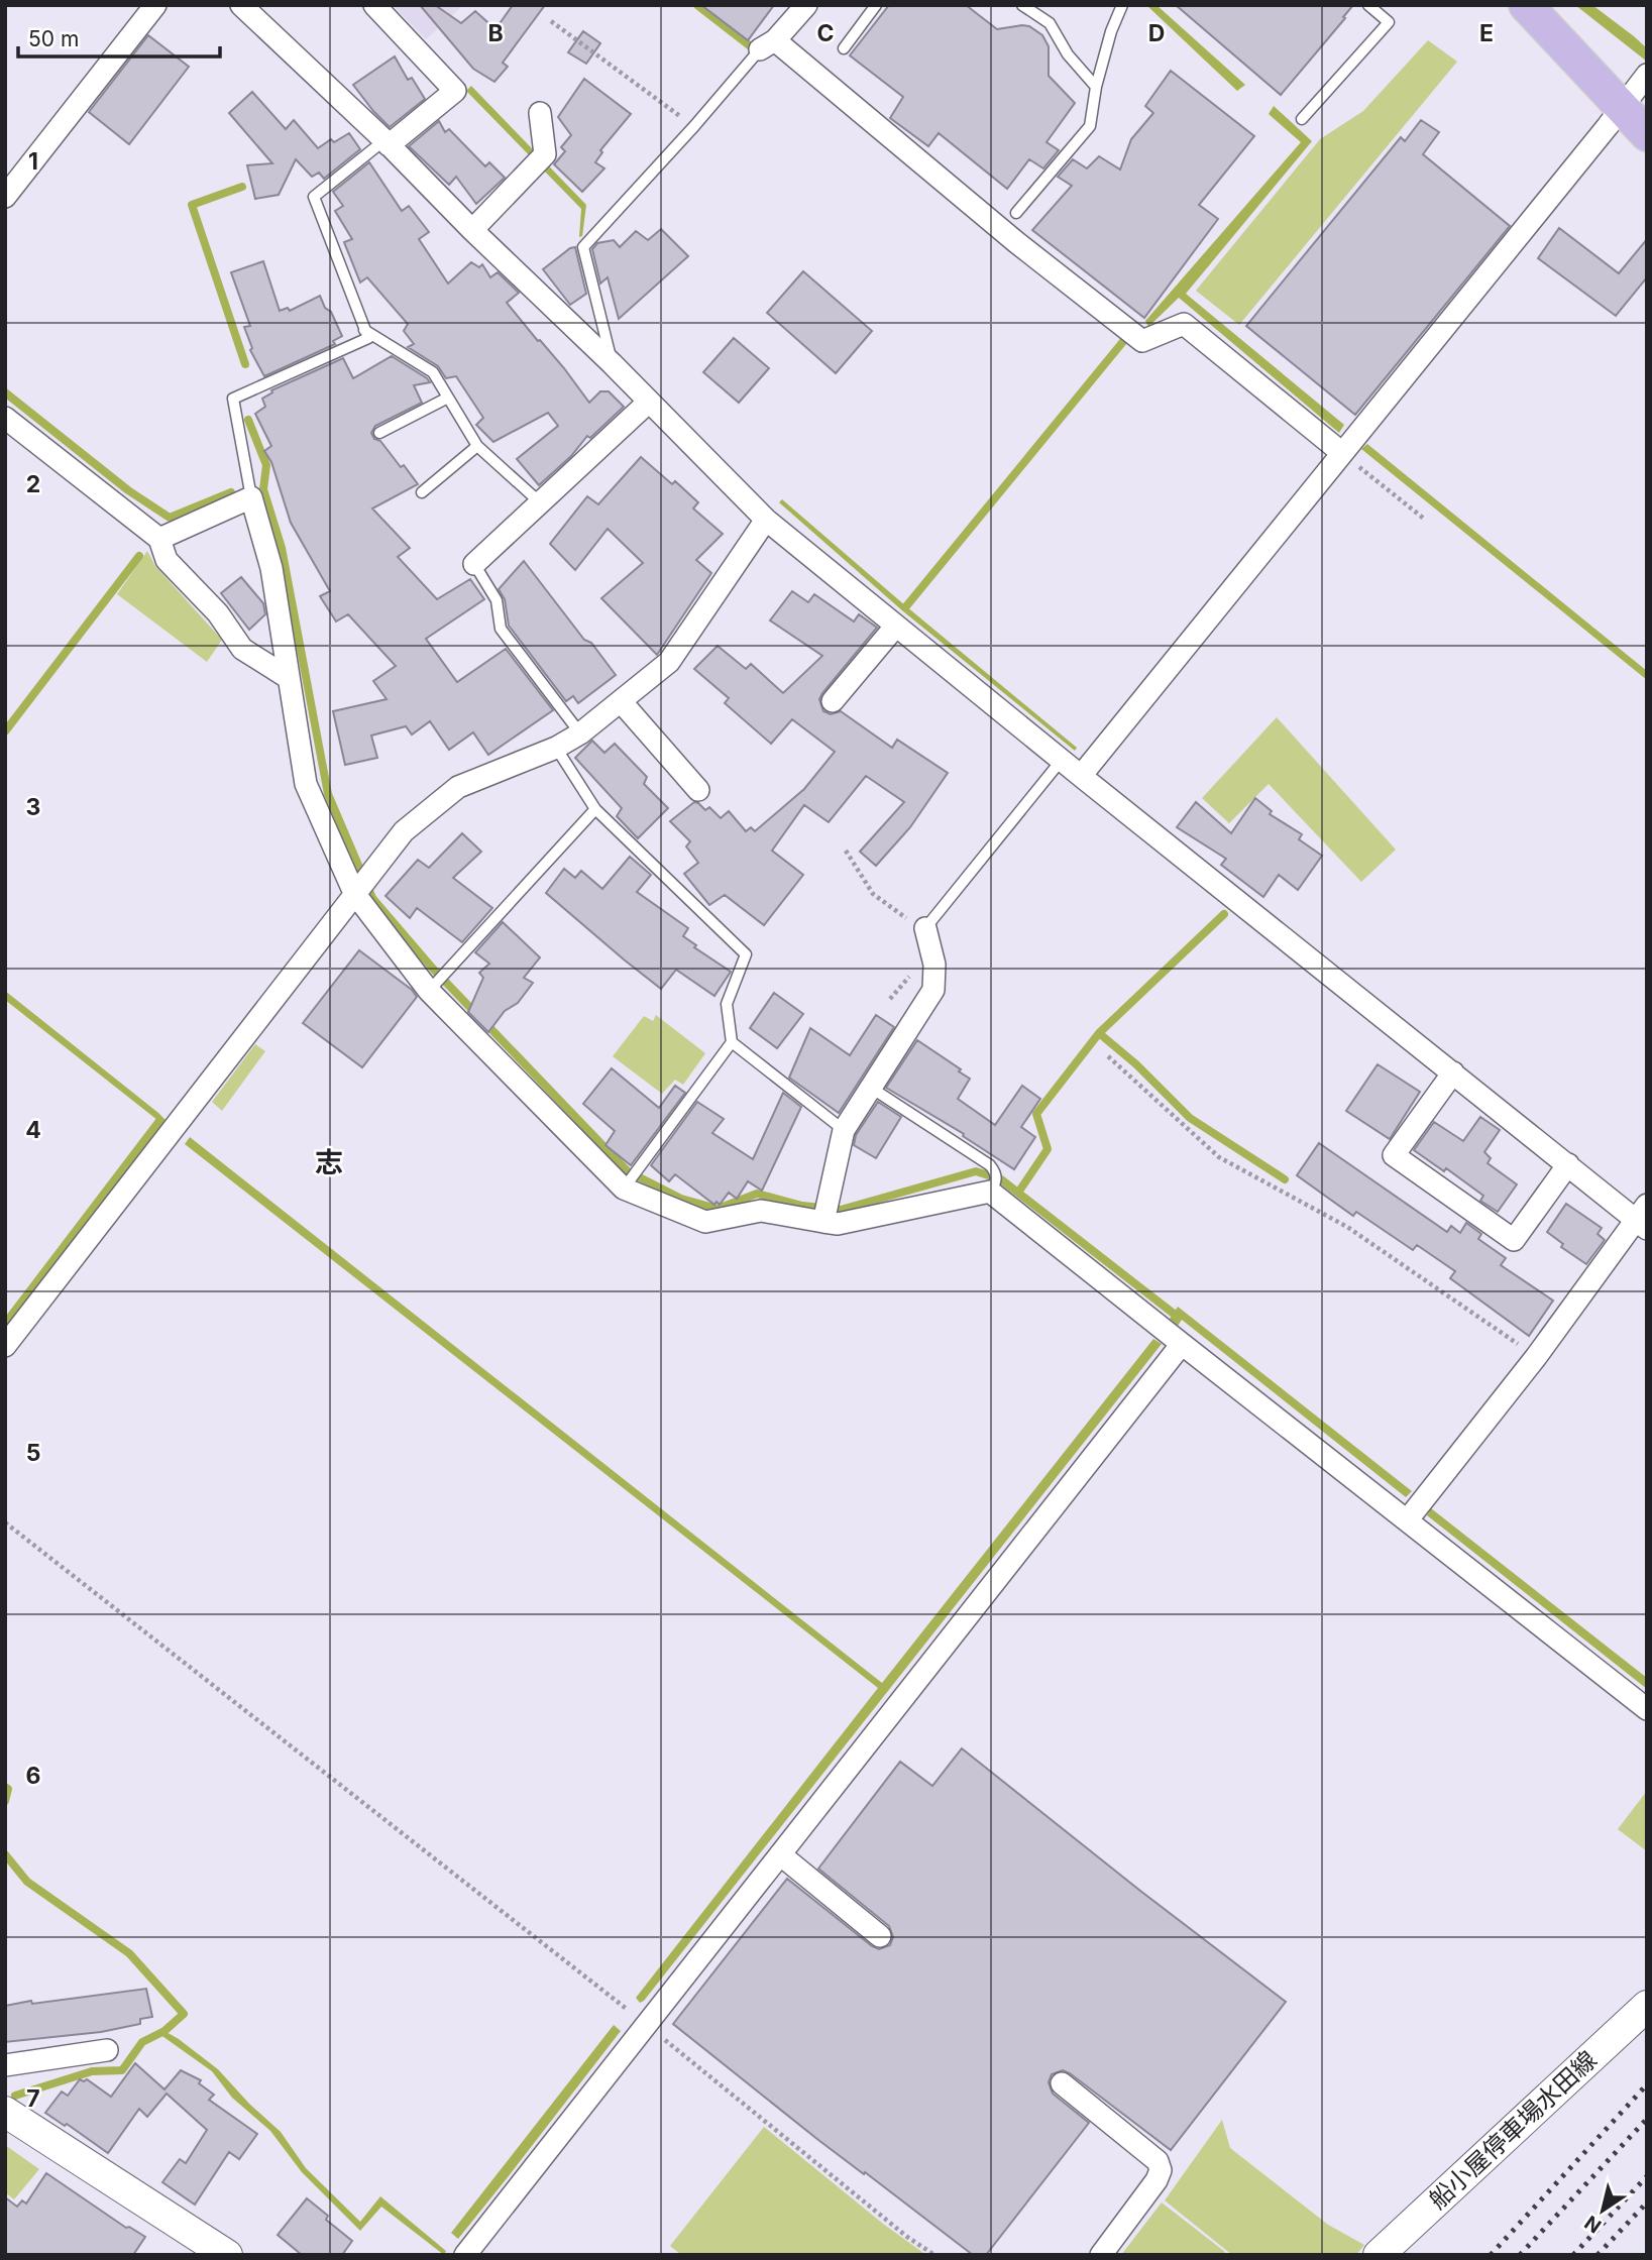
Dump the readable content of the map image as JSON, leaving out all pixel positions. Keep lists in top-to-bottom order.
{
  "streets": {
    "main road": ["船小屋停車場水田線"]
  },
  "districts": ["志"],
  "scale_bar": "50 m",
  "north": "bottom left",
  "grid": {
    "columns": [
      "B",
      "C",
      "D",
      "E"
    ],
    "rows": [
      "1",
      "2",
      "3",
      "4",
      "5",
      "6",
      "7"
    ]
  }
}
